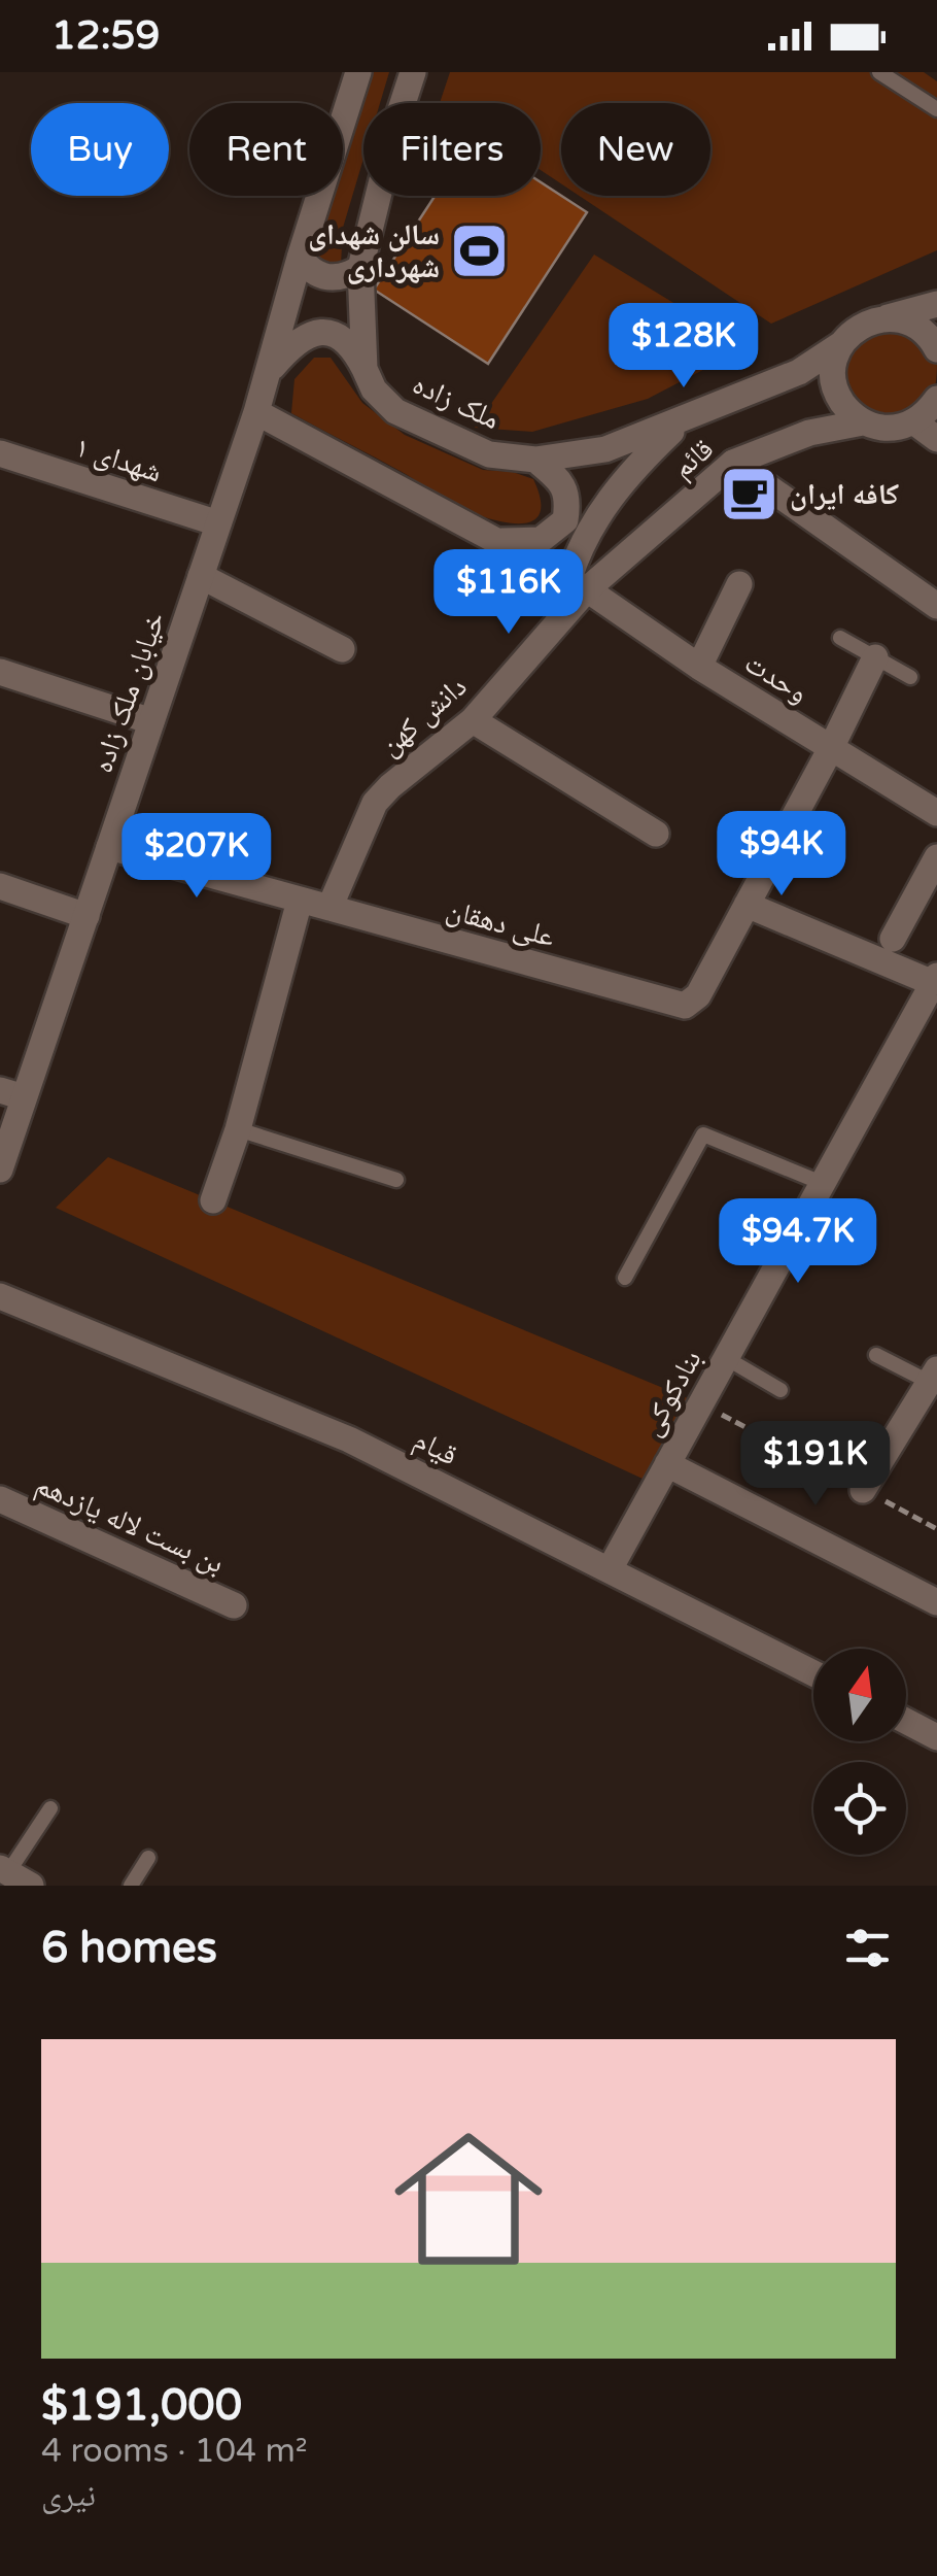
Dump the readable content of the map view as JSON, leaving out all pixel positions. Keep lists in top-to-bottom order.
{
  "streets": {
    "street": [
      "ملک زاده",
      "قائم",
      "شهدای ۱",
      "وحدت",
      "خیابان ملک زاده",
      "دانش کهن",
      "علی دهقان",
      "بنادکوکی",
      "قیام",
      "بن بست لاله یازدهم"
    ]
  },
  "crossings": [
    ["ملک زاده", "قائم"],
    ["قائم", "وحدت"],
    ["قائم", "دانش کهن"],
    ["شهدای ۱", "خیابان ملک زاده"],
    ["وحدت", "خیابان ملک زاده"],
    ["وحدت", "دانش کهن"],
    ["خیابان ملک زاده", "علی دهقان"],
    ["دانش کهن", "علی دهقان"],
    ["بنادکوکی", "قیام"]
  ],
  "places": {
    "sports": ["سالن شهدای شهرداری"],
    "cafe": ["کافه ایران"]
  },
  "north": "top",
  "page": {
    "status": "12:59",
    "chip": [
      "Buy",
      "Rent",
      "Filters",
      "New"
    ],
    "price": [
      "$128K",
      "$116K",
      "$94K",
      "$207K",
      "$94.7K",
      "$191K"
    ],
    "heading": "6 homes",
    "list": [
      {
        "name": "$191,000",
        "note": "4 rooms · 104 m² · نیری"
      }
    ]
  }
}
